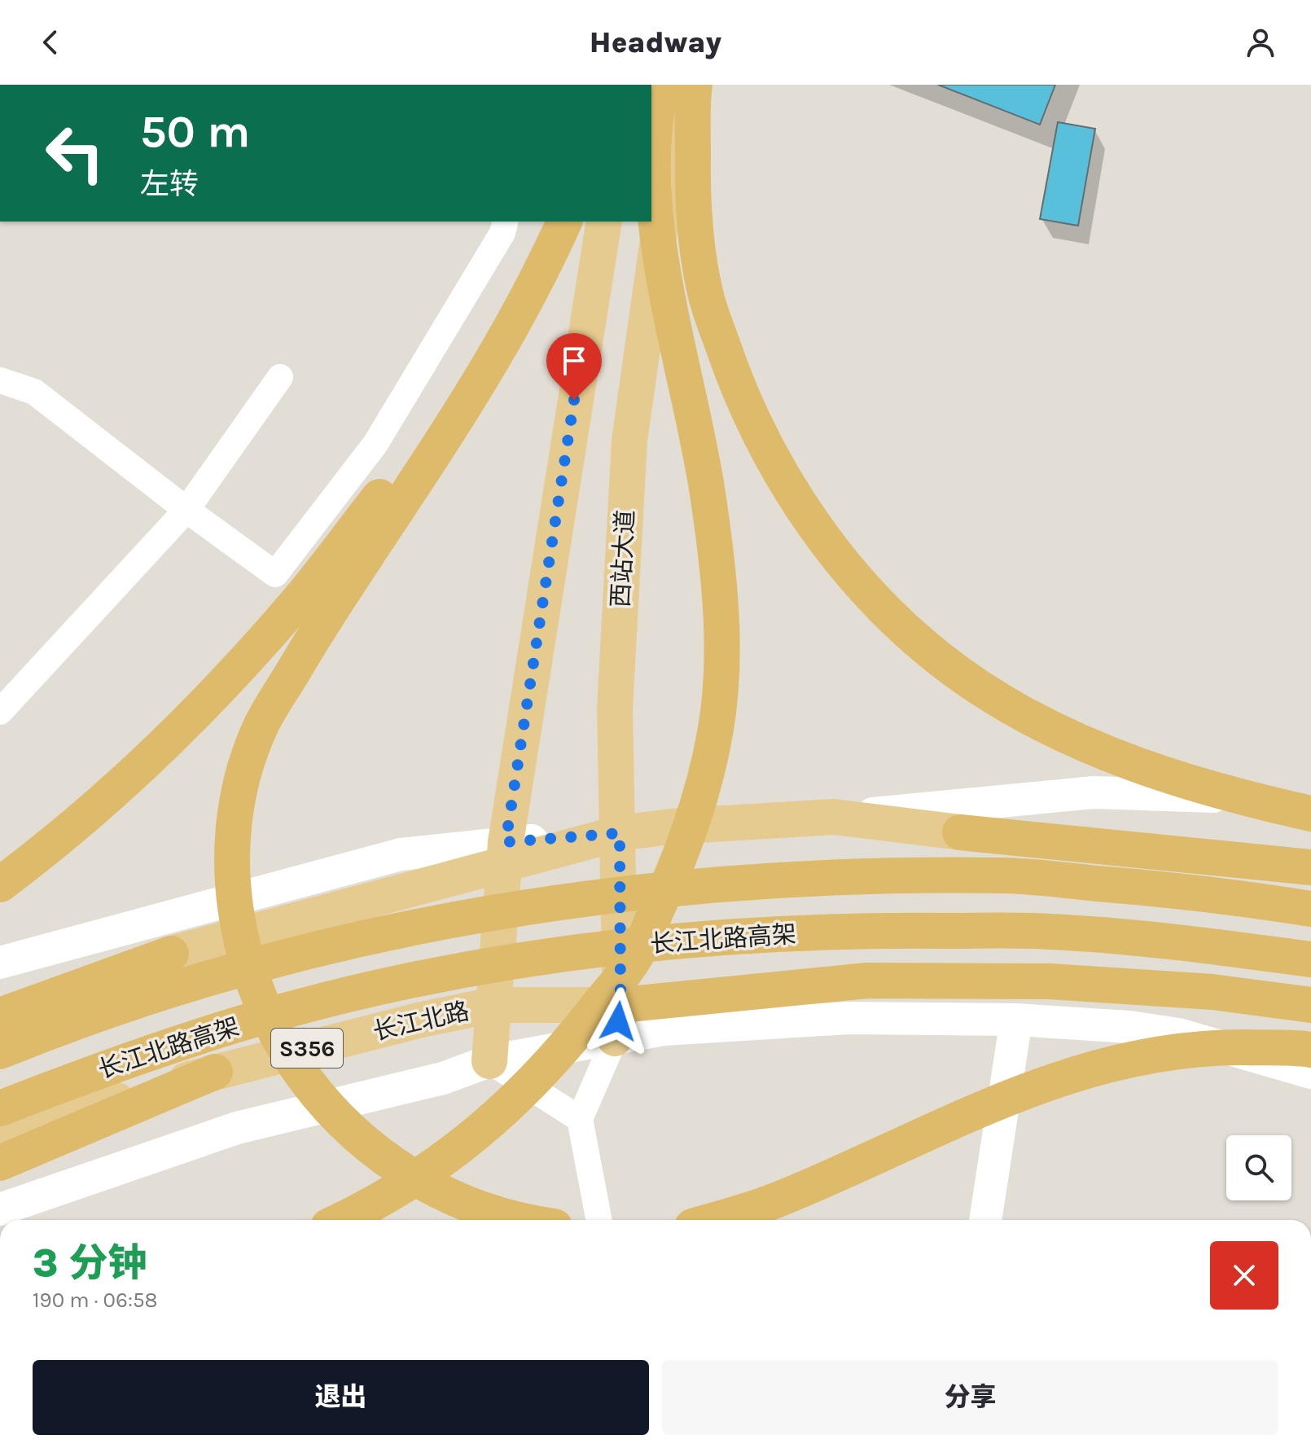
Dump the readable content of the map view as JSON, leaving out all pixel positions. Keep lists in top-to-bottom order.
{
  "streets": {
    "highway": ["长江北路高架", "S356"],
    "main road": ["西站大道", "长江北路"]
  },
  "crossings": [
    ["西站大道", "长江北路"]
  ],
  "page": {
    "header": "Headway",
    "turn": ["50 m", "左转"],
    "heading": ["3 分钟", "190 m · 06:58"],
    "buttons": ["退出", "分享"]
  }
}
